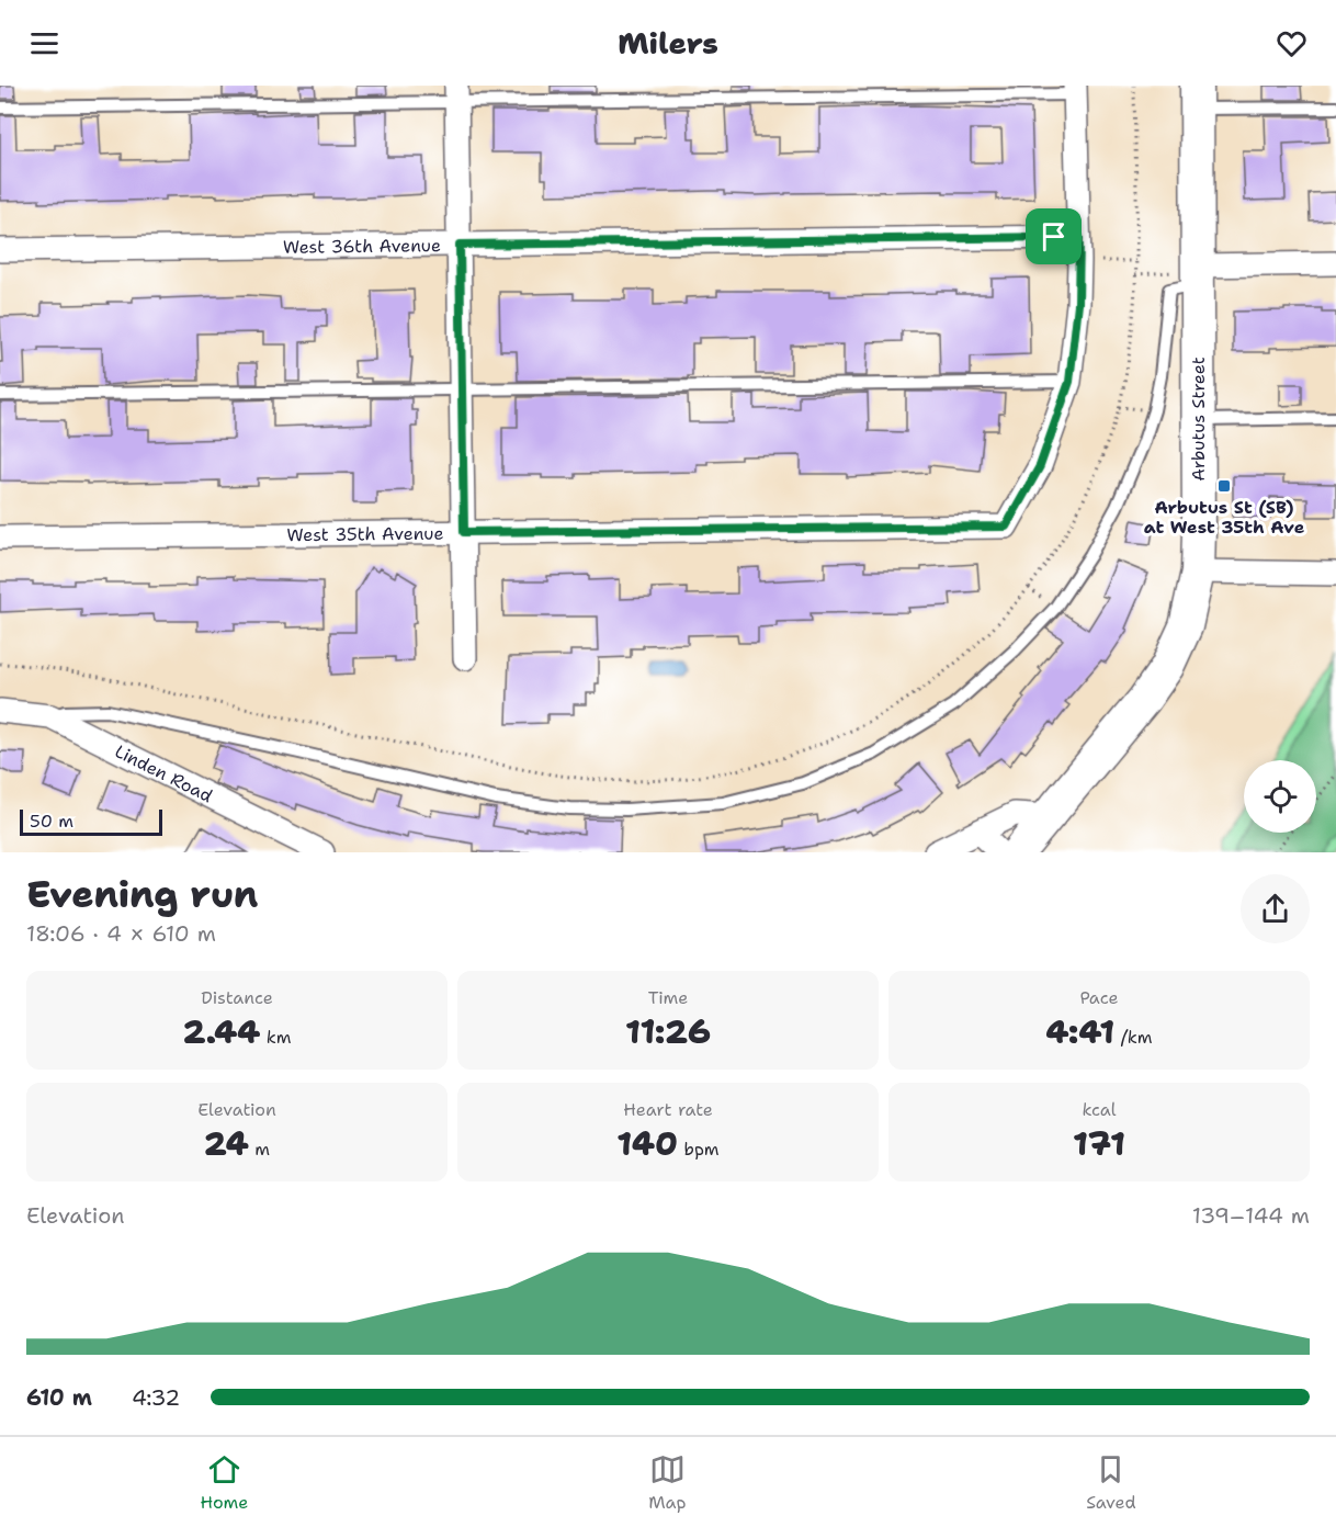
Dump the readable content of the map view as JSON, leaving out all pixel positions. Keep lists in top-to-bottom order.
{
  "streets": {
    "main road": ["Arbutus Street"],
    "street": ["West 36th Avenue", "West 35th Avenue", "Linden Road"]
  },
  "places": {
    "transit": ["Arbutus St (SB) at West 35th Ave"]
  },
  "scale_bar": "50 m",
  "page": {
    "header": "Milers",
    "scale": "50 m",
    "heading": ["Evening run", "18:06 · 4 × 610 m"],
    "stats": [
      ["Distance", "2.44 km"],
      ["Time", "11:26"],
      ["Pace", "4:41 /km"],
      ["Elevation", "24 m"],
      ["Heart rate", "140 bpm"],
      ["kcal", "171"]
    ],
    "chart": ["Elevation", "139–144 m"],
    "list": [
      {
        "name": "610 m",
        "note": "4:32"
      }
    ],
    "tabs": ["Home", "Map", "Saved"]
  }
}
